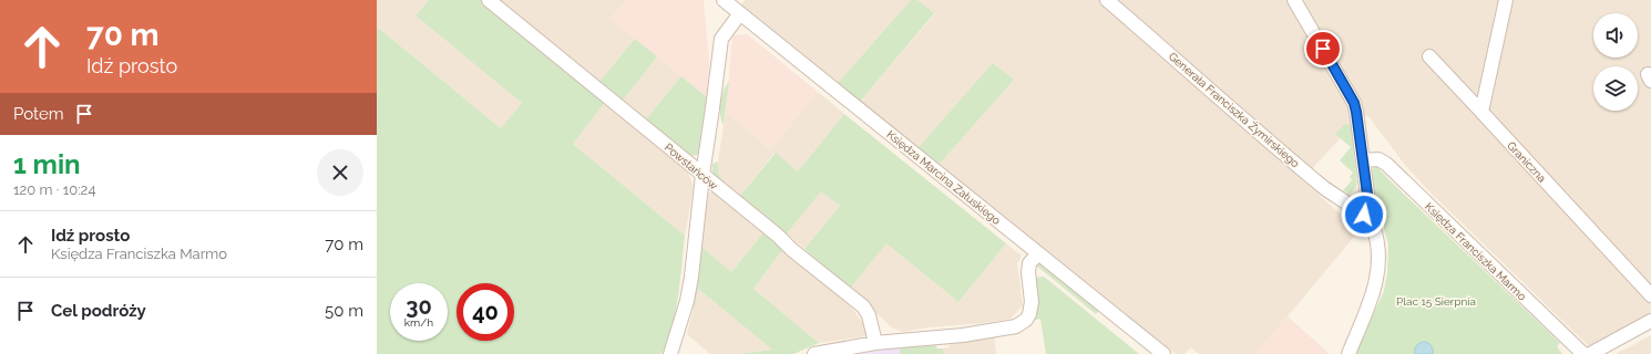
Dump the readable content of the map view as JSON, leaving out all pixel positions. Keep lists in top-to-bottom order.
{
  "streets": {
    "street": [
      "Generała Franciszka Żymirskiego",
      "Graniczna",
      "Powstańców",
      "Księdza Marcina Załuskiego",
      "Księdza Franciszka Marmo"
    ]
  },
  "parks": ["Plac 15 Sierpnia"],
  "page": {
    "turn": ["70 m", "Idź prosto"],
    "then": "Potem",
    "heading": ["1 min", "120 m · 10:24"],
    "list": [
      {
        "name": "Idź prosto",
        "note": "Księdza Franciszka Marmo",
        "value": "70 m"
      },
      {
        "name": "Cel podróży",
        "value": "50 m"
      }
    ],
    "speed": "30 km/h",
    "limit": "40"
  }
}
